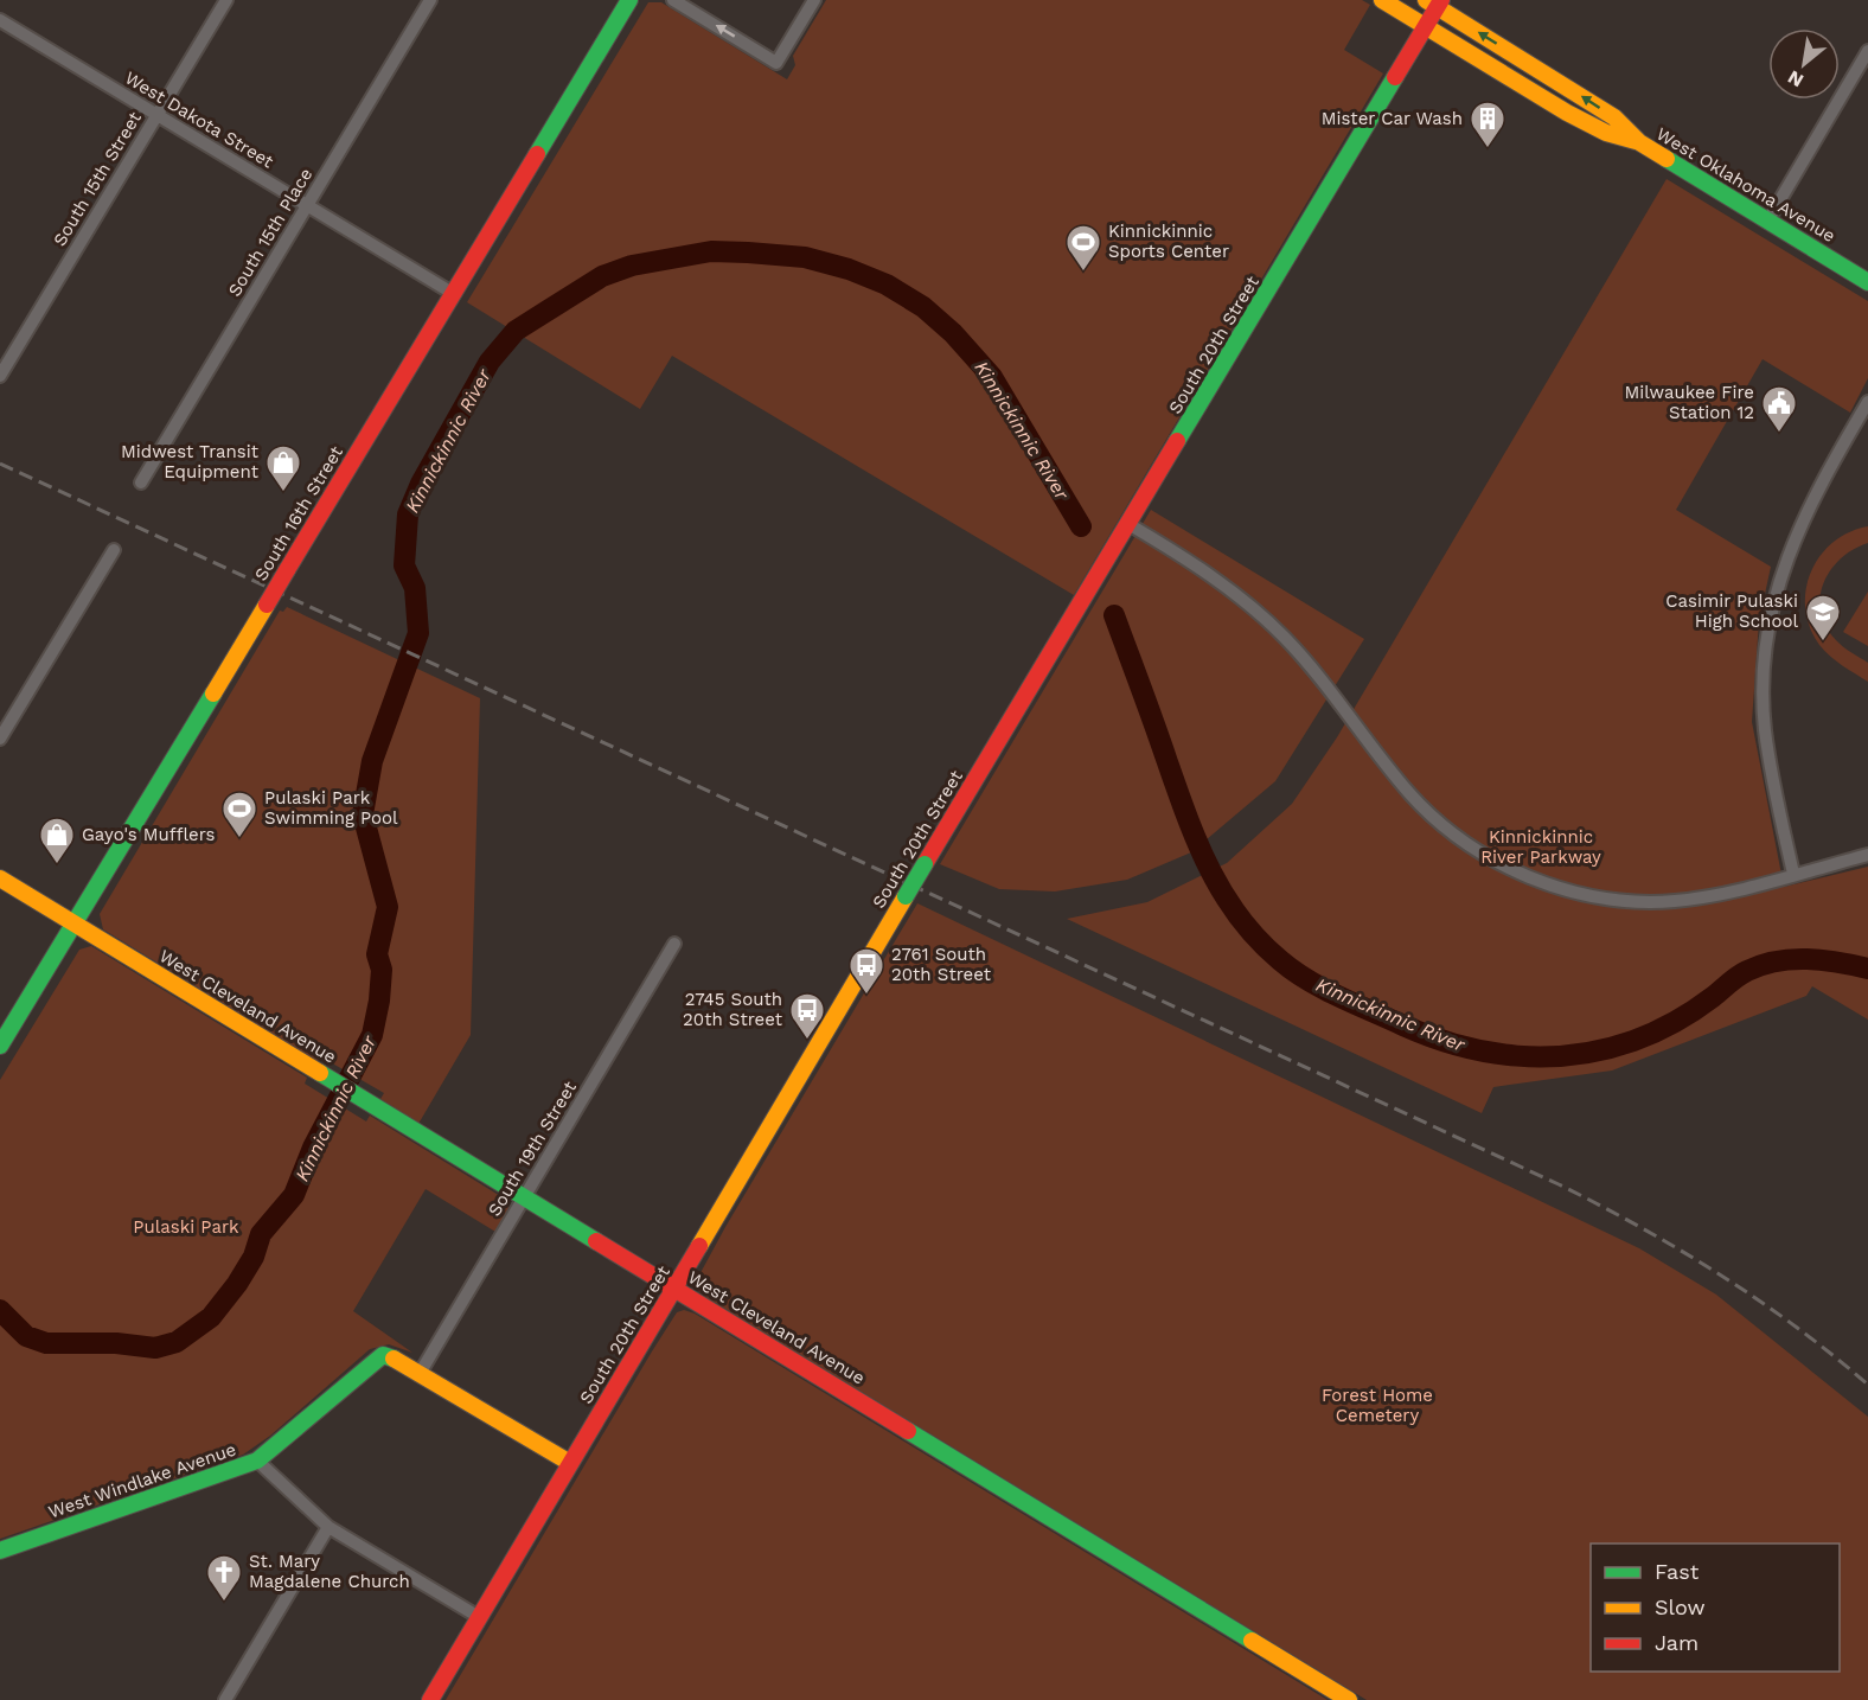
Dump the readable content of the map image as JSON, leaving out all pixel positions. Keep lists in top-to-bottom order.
{
  "streets": {
    "street": [
      "West Dakota Street",
      "South 15th Street",
      "West Oklahoma Avenue",
      "South 15th Place",
      "South 20th Street",
      "South 16th Street",
      "West Cleveland Avenue",
      "South 19th Street",
      "West Windlake Avenue"
    ]
  },
  "crossings": [
    ["West Dakota Street", "South 15th Street"],
    ["West Dakota Street", "South 15th Place"],
    ["West Dakota Street", "South 16th Street"],
    ["West Oklahoma Avenue", "South 20th Street"],
    ["South 20th Street", "West Cleveland Avenue"],
    ["South 20th Street", "West Windlake Avenue"],
    ["South 16th Street", "West Cleveland Avenue"],
    ["West Cleveland Avenue", "South 19th Street"],
    ["South 19th Street", "West Windlake Avenue"]
  ],
  "water": ["Kinnickinnic River"],
  "parks": ["Kinnickinnic River Parkway", "Pulaski Park", "Forest Home Cemetery"],
  "places": {
    "building": ["Mister Car Wash"],
    "sports": ["Kinnickinnic Sports Center", "Pulaski Park Swimming Pool"],
    "public building": ["Milwaukee Fire Station 12"],
    "shop": ["Midwest Transit Equipment", "Gayo's Mufflers"],
    "school or university": ["Casimir Pulaski High School"],
    "bus stop": ["2761 South 20th Street", "2745 South 20th Street"],
    "church": ["St. Mary Magdalene Church"]
  },
  "legend": ["Fast", "Slow", "Jam"],
  "north": "bottom left"
}
